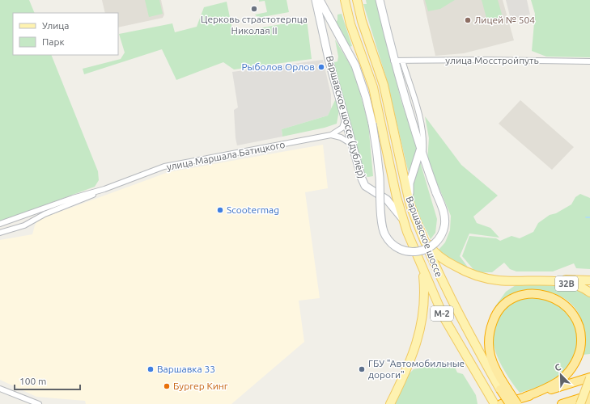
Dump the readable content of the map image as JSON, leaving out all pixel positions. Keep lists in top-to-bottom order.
{
  "streets": {
    "highway": ["Варшавское шоссе", "М-2"],
    "main road": ["Варшавское шоссе (дублёр)", "32B"],
    "street": ["улица Мосстройпуть", "улица Маршала Батицкого"]
  },
  "crossings": [
    ["Варшавское шоссе (дублёр)", "улица Маршала Батицкого"],
    ["Варшавское шоссе (дублёр)", "Варшавское шоссе"]
  ],
  "places": [
    "Церковь страстотерпца Николая II",
    "Лицей № 504",
    "Рыболов Орлов",
    "Scootermag",
    "Варшавка 33",
    "ГБУ \"Автомобильные дороги\"",
    "Бургер Кинг"
  ],
  "legend": ["Улица", "Парк"],
  "scale_bar": "100 m",
  "north": "top left"
}
